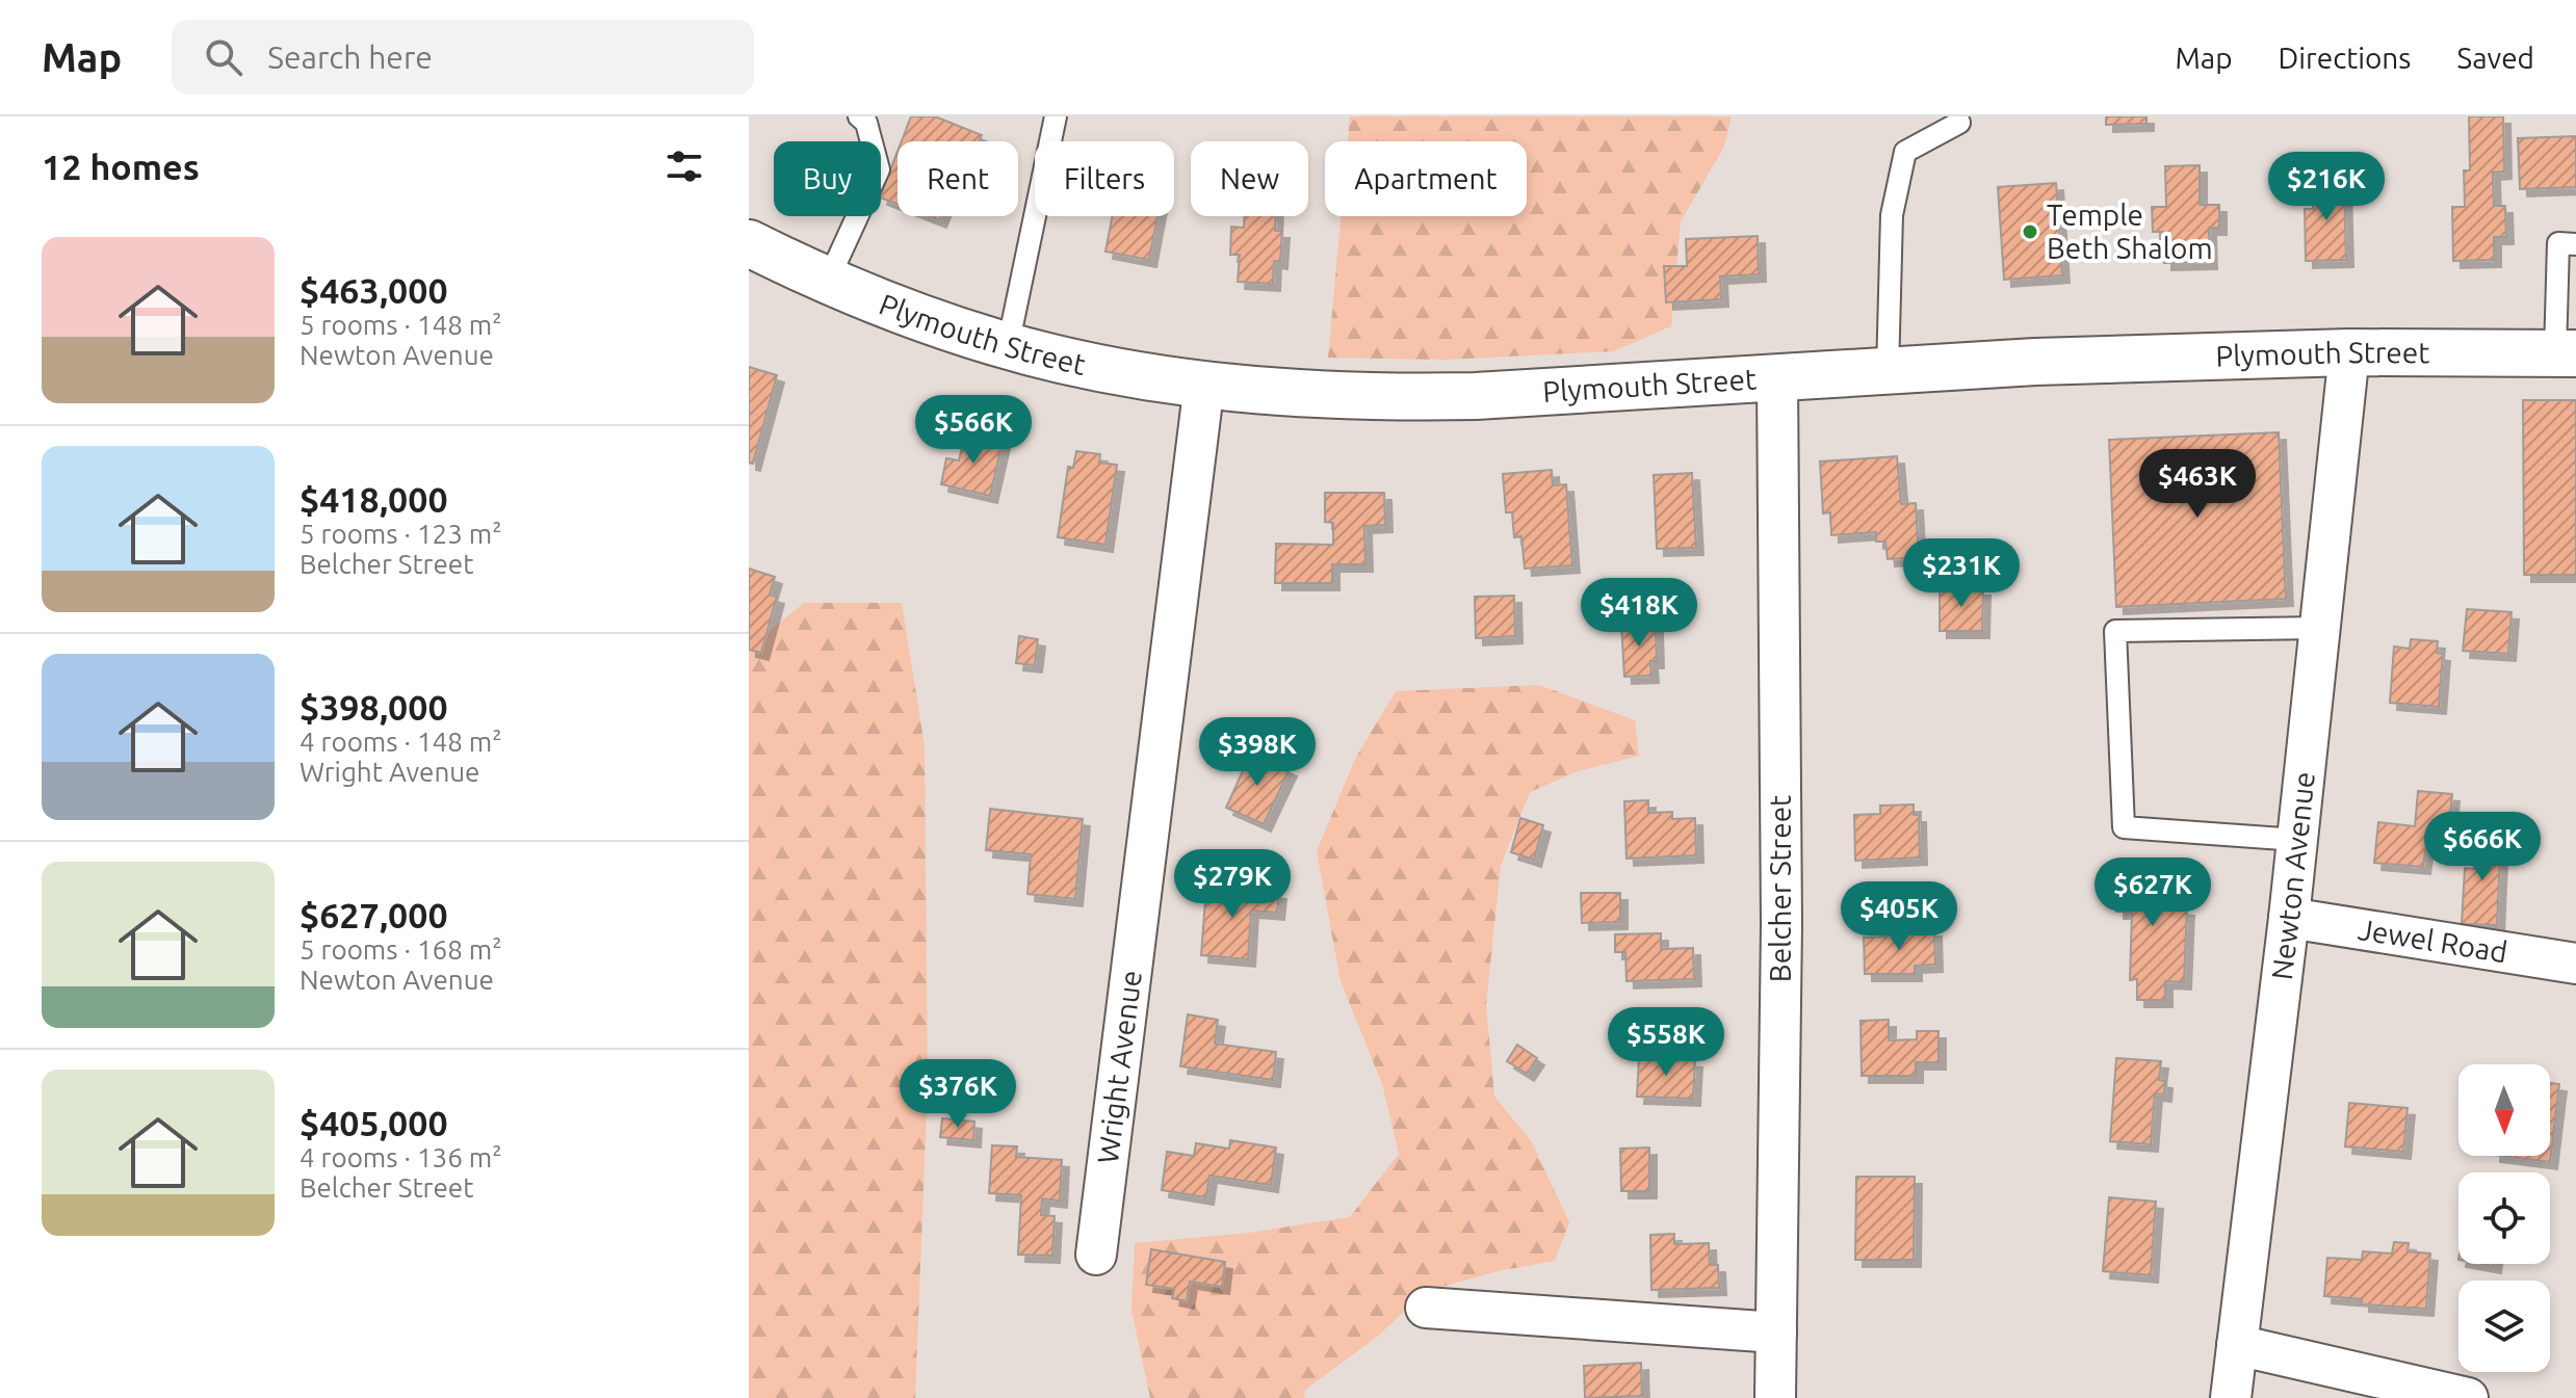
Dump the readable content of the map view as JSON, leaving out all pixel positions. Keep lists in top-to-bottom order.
{
  "streets": {
    "main road": ["Plymouth Street"],
    "street": [
      "Newton Avenue",
      "Belcher Street",
      "Jewel Road",
      "Wright Avenue"
    ]
  },
  "crossings": [
    ["Plymouth Street", "Newton Avenue"],
    ["Plymouth Street", "Belcher Street"],
    ["Plymouth Street", "Wright Avenue"],
    ["Newton Avenue", "Jewel Road"]
  ],
  "places": ["Temple Beth Shalom"],
  "north": "bottom",
  "page": {
    "header": "Map",
    "search": "Search here",
    "nav": ["Map", "Directions", "Saved"],
    "heading": "12 homes",
    "chip": [
      "Buy",
      "Rent",
      "Filters",
      "New",
      "Apartment"
    ],
    "price": [
      "$216K",
      "$566K",
      "$463K",
      "$231K",
      "$418K",
      "$398K",
      "$666K",
      "$279K",
      "$627K",
      "$405K",
      "$558K",
      "$376K"
    ],
    "list": [
      {
        "name": "$463,000",
        "note": "5 rooms · 148 m² · Newton Avenue"
      },
      {
        "name": "$418,000",
        "note": "5 rooms · 123 m² · Belcher Street"
      },
      {
        "name": "$398,000",
        "note": "4 rooms · 148 m² · Wright Avenue"
      },
      {
        "name": "$627,000",
        "note": "5 rooms · 168 m² · Newton Avenue"
      },
      {
        "name": "$405,000",
        "note": "4 rooms · 136 m² · Belcher Street"
      }
    ]
  }
}
